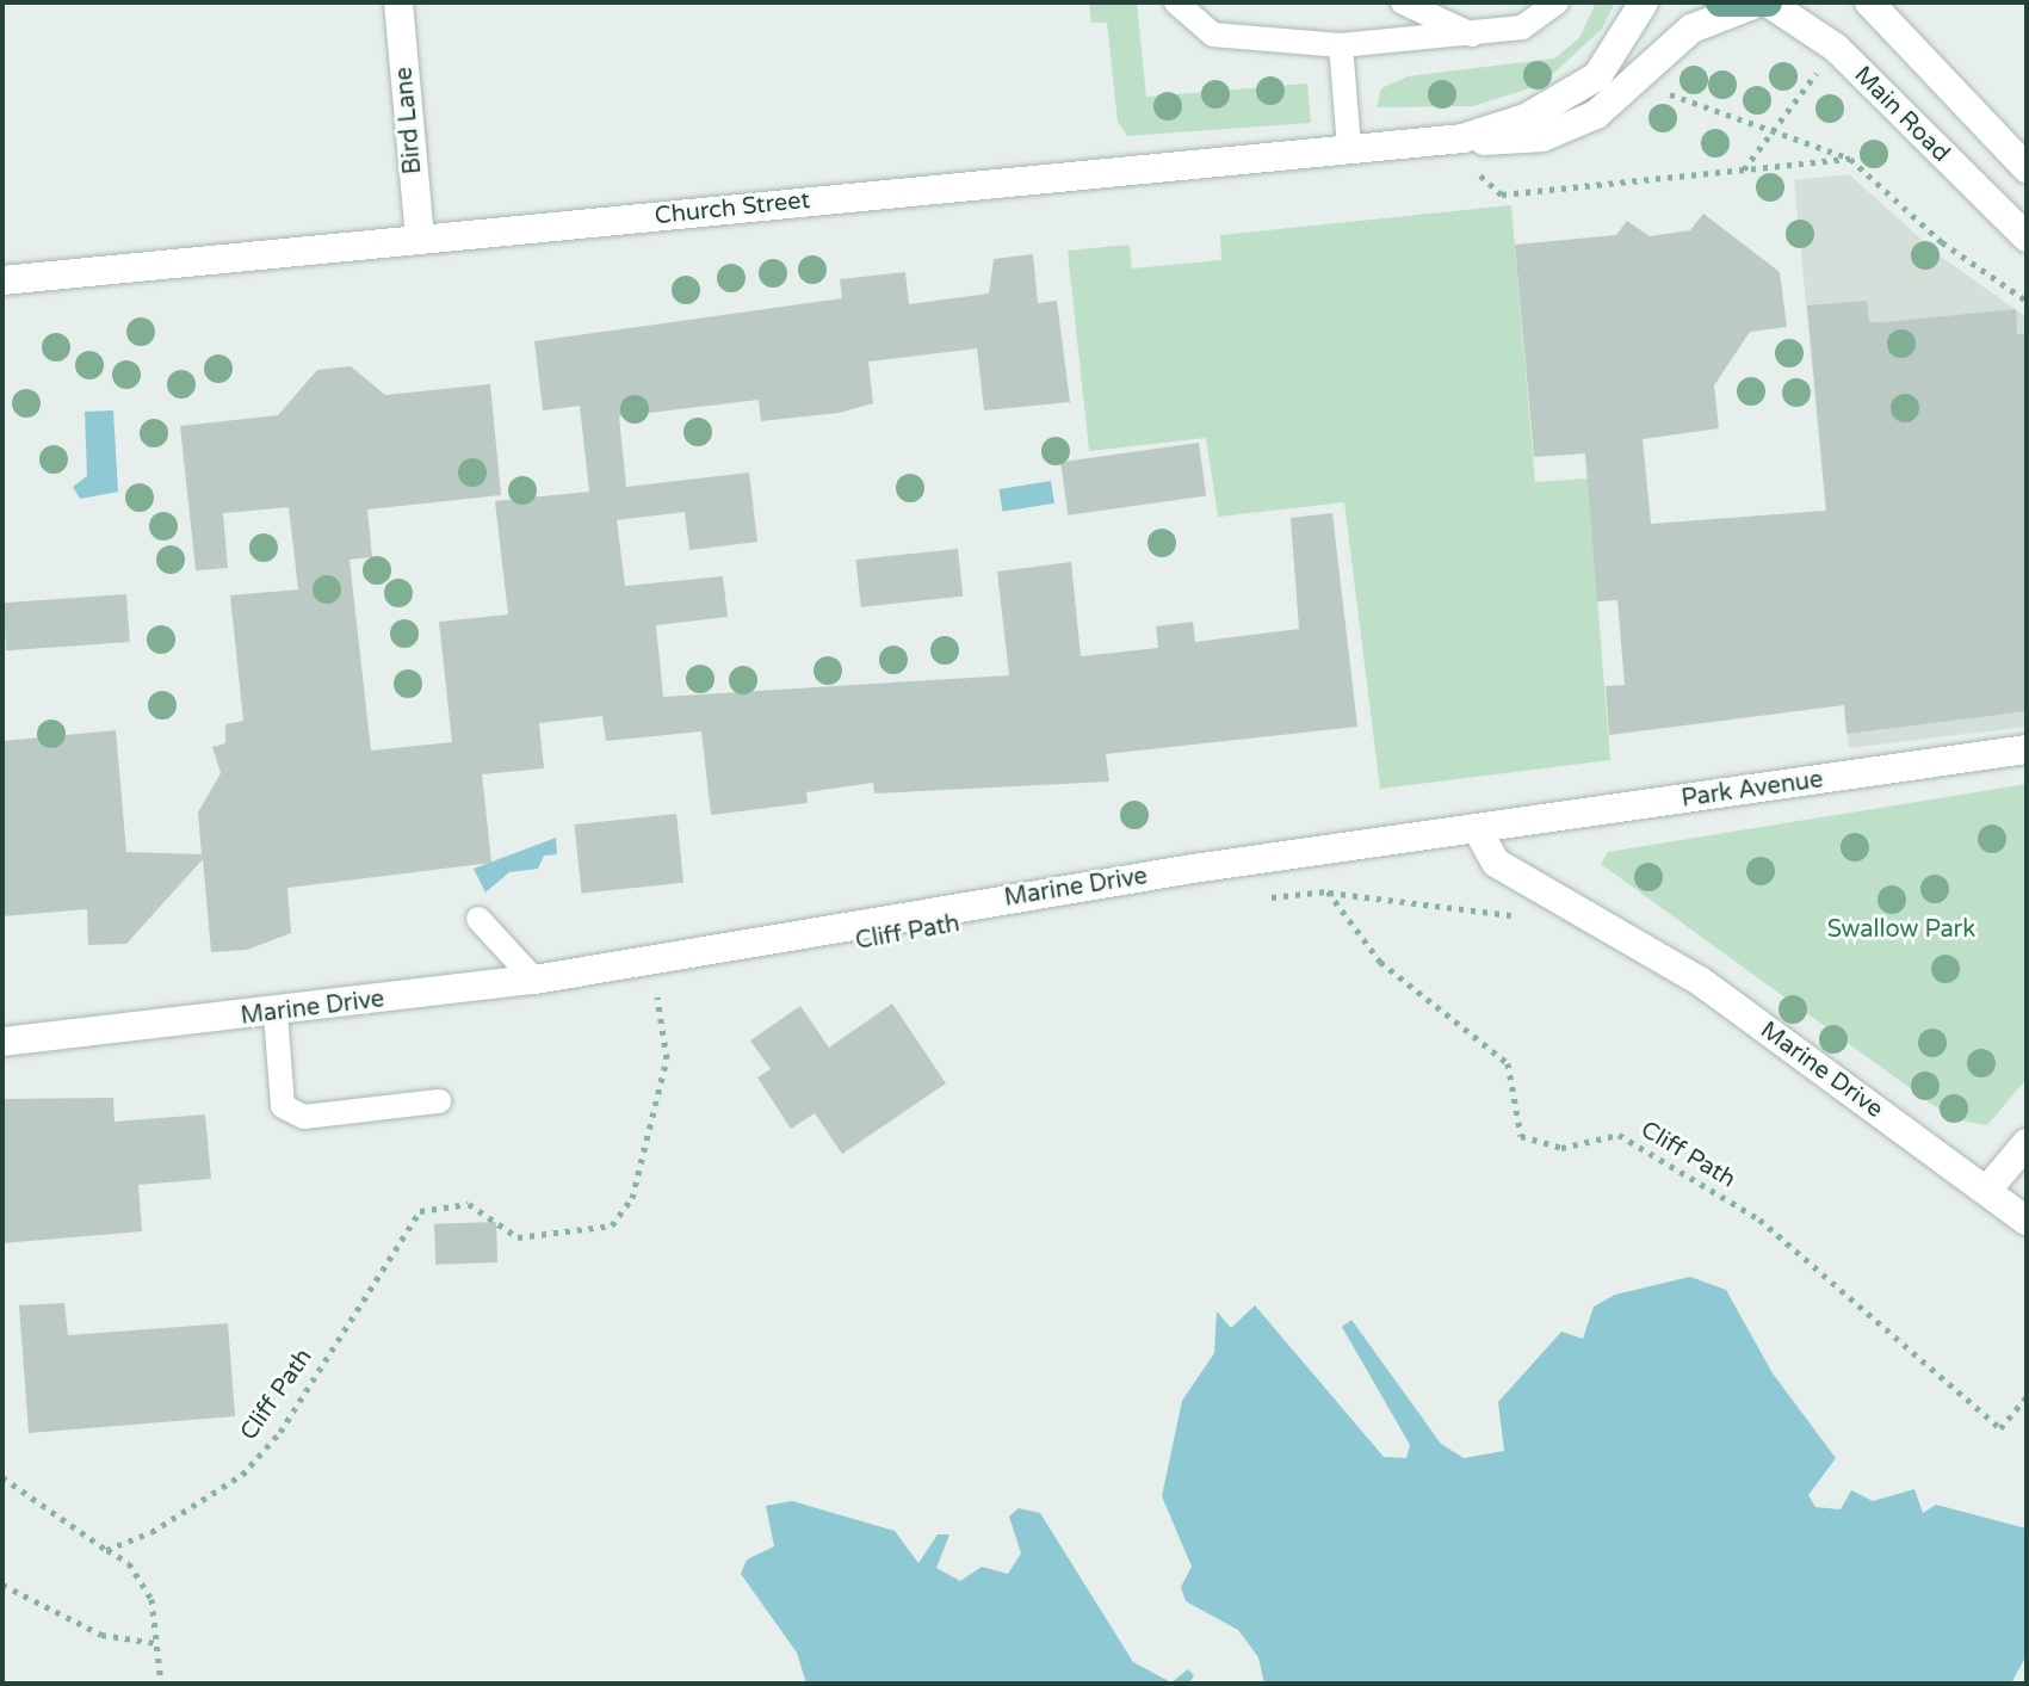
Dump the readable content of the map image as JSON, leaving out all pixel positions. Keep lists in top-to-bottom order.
{
  "streets": {
    "main road": ["Main Road"],
    "street": [
      "Bird Lane",
      "Church Street",
      "Park Avenue",
      "Marine Drive"
    ],
    "path": ["Cliff Path"]
  },
  "crossings": [
    ["Main Road", "Church Street"],
    ["Bird Lane", "Church Street"],
    ["Park Avenue", "Marine Drive"]
  ],
  "parks": ["Swallow Park"]
}
